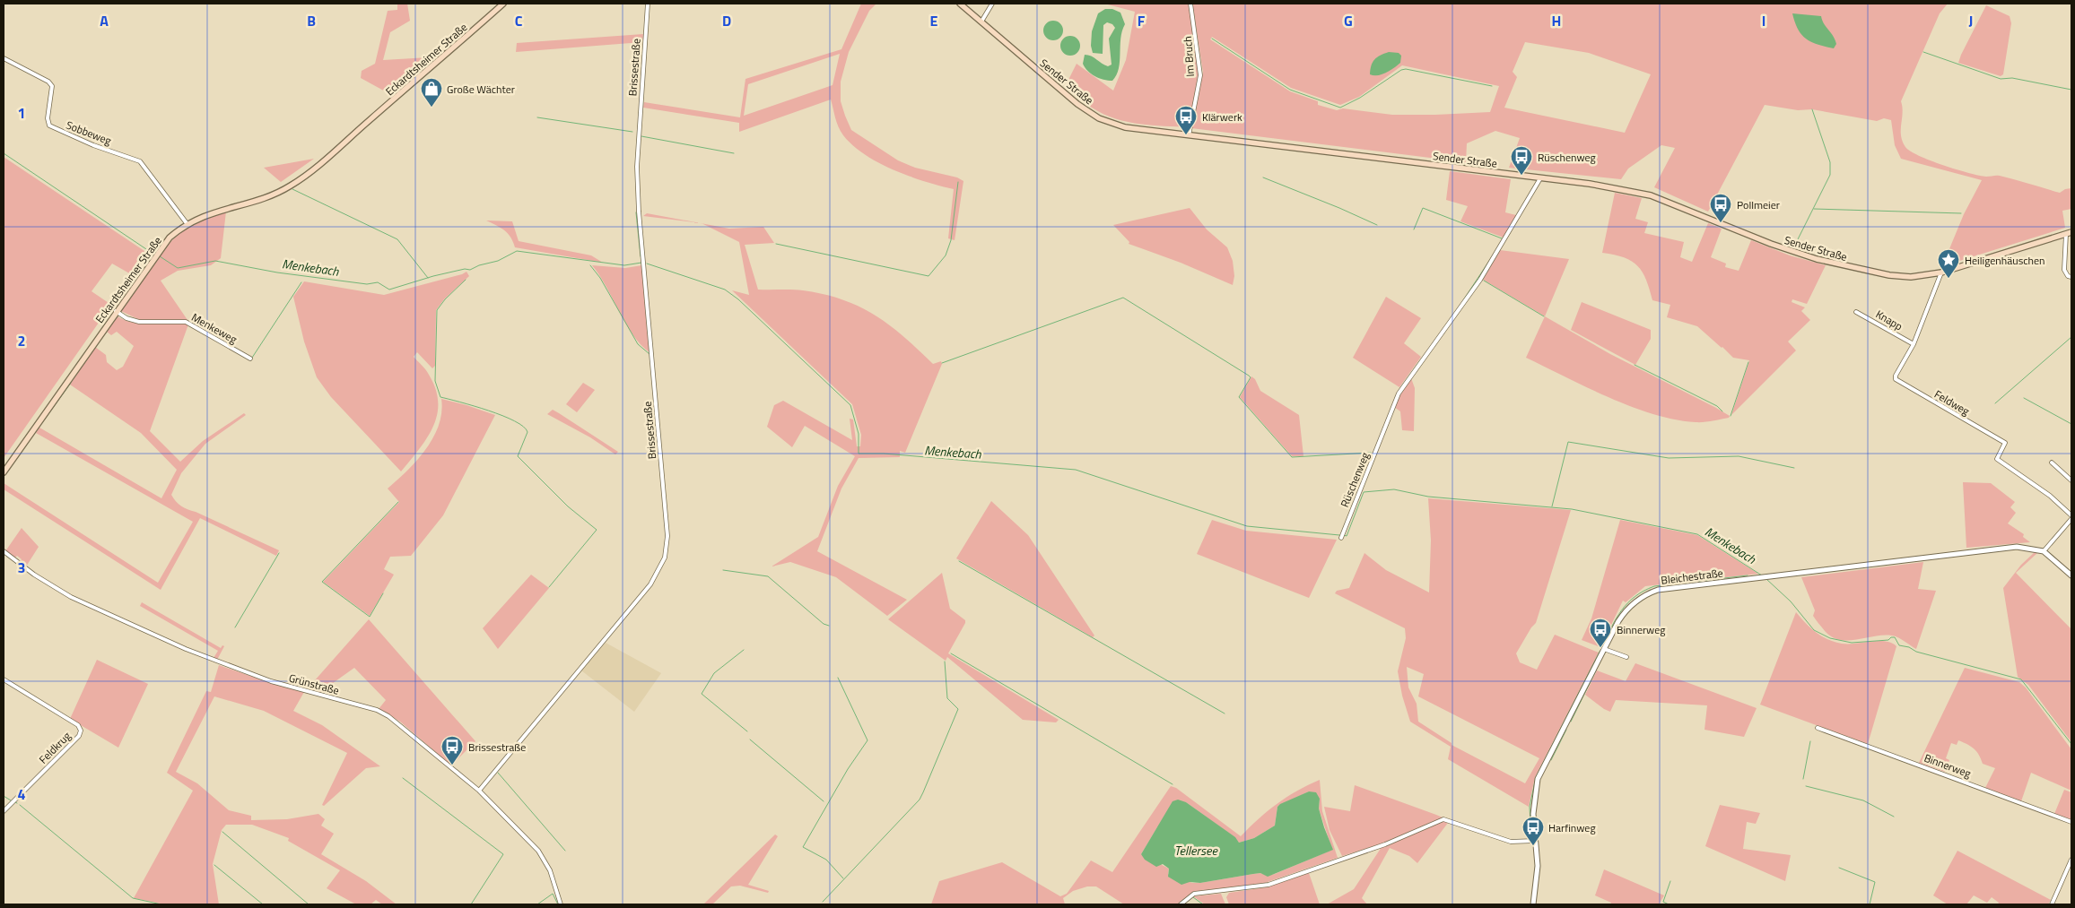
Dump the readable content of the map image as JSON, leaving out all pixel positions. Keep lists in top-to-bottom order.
{
  "streets": {
    "main road": ["Eckardtsheimer Straße", "Sender Straße"],
    "street": [
      "Im Bruch",
      "Brissestraße",
      "Sobbeweg",
      "Knapp",
      "Menkeweg",
      "Feldweg",
      "Rüschenweg",
      "Bleichestraße",
      "Grünstraße",
      "Feldkrug",
      "Binnerweg"
    ]
  },
  "crossings": [
    ["Im Bruch", "Sender Straße"],
    ["Eckardtsheimer Straße", "Sobbeweg"],
    ["Eckardtsheimer Straße", "Menkeweg"],
    ["Brissestraße", "Grünstraße"],
    ["Sender Straße", "Feldweg"],
    ["Sender Straße", "Rüschenweg"],
    ["Knapp", "Feldweg"]
  ],
  "water": ["Menkebach", "Tellersee"],
  "places": {
    "shop": ["Große Wächter"],
    "bus stop": [
      "Klärwerk",
      "Rüschenweg",
      "Pollmeier",
      "Binnerweg",
      "Brissestraße",
      "Harfinweg"
    ],
    "place": ["Heiligenhäuschen"]
  },
  "grid": {
    "columns": [
      "A",
      "B",
      "C",
      "D",
      "E",
      "F",
      "G",
      "H",
      "I",
      "J"
    ],
    "rows": [
      "1",
      "2",
      "3",
      "4"
    ]
  }
}
